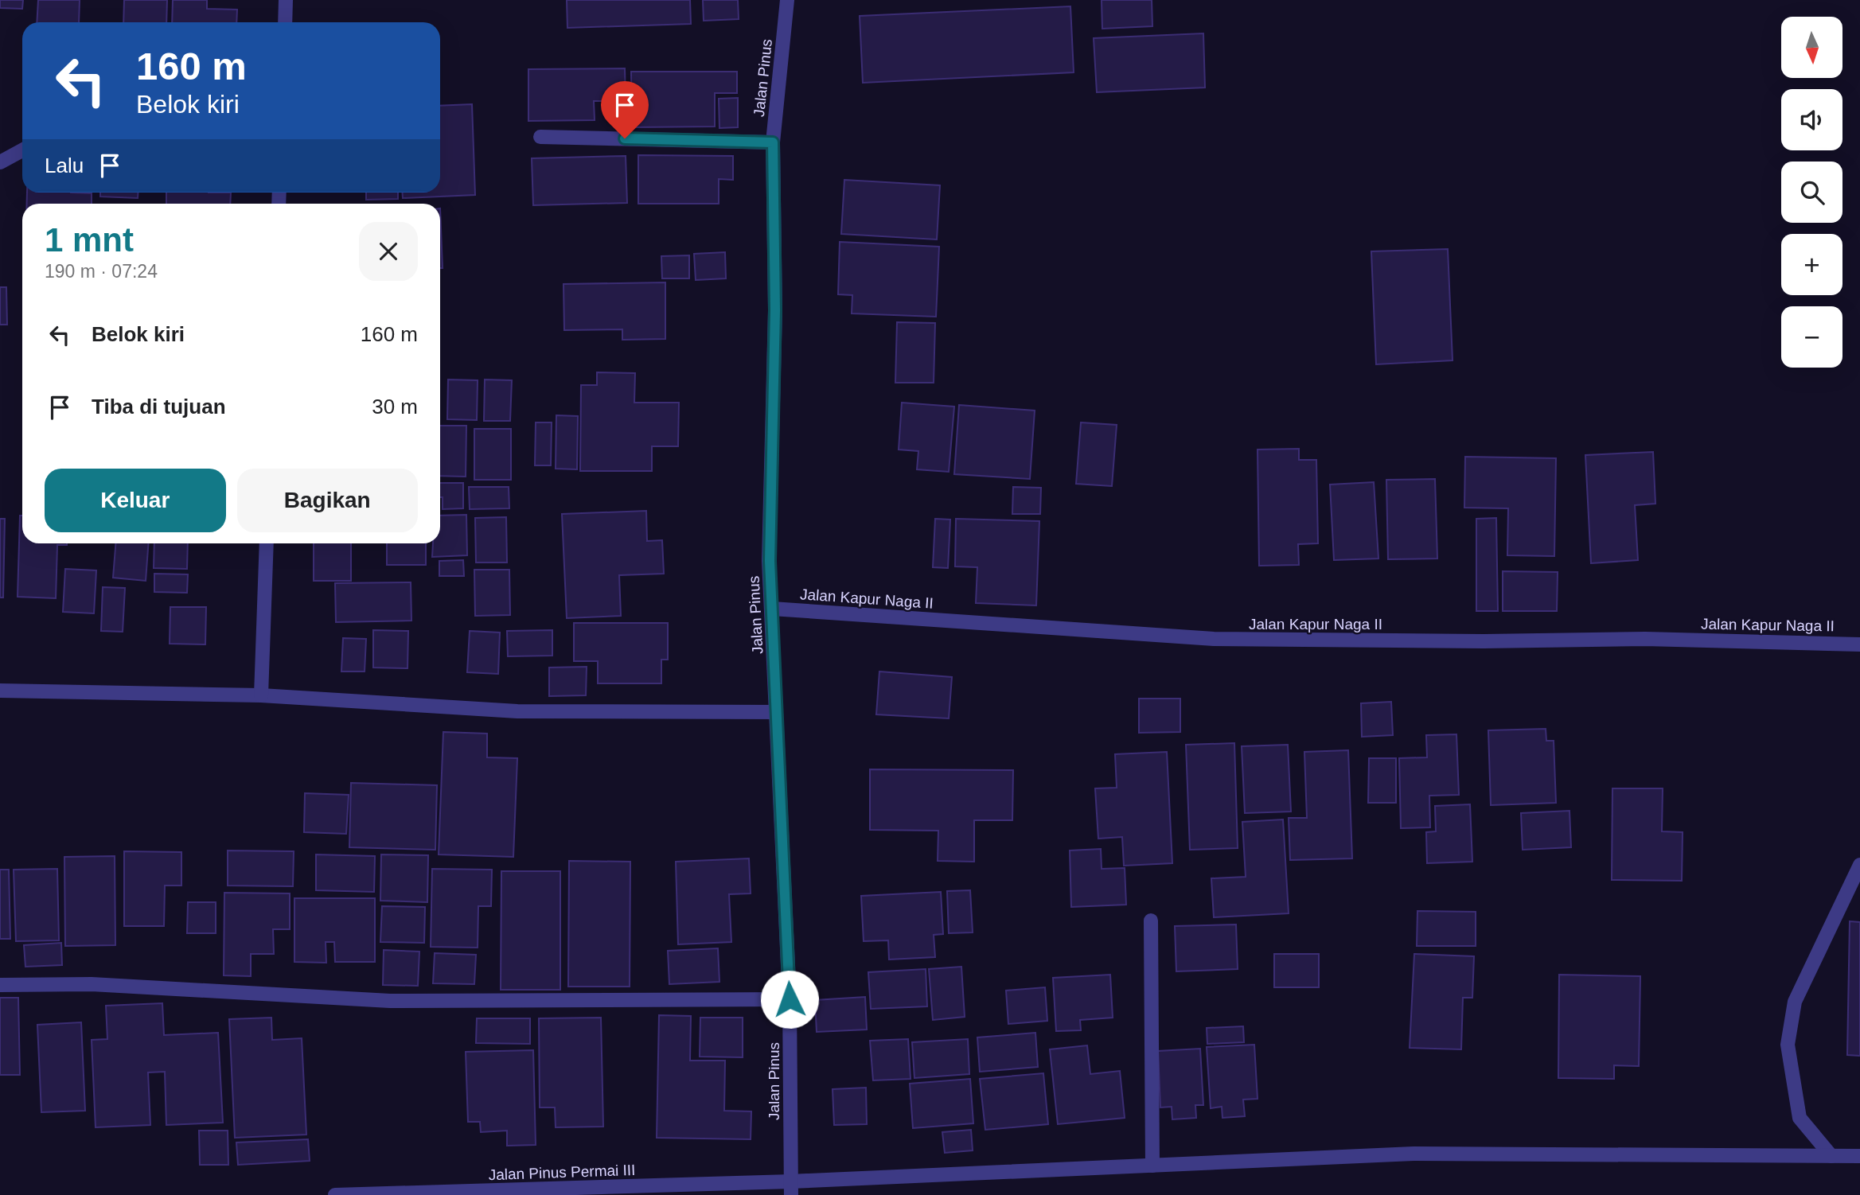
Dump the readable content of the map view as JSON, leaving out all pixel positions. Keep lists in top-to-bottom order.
{
  "streets": {
    "street": ["Jalan Pinus", "Jalan Kapur Naga II", "Jalan Pinus Permai III"]
  },
  "crossings": [
    ["Jalan Pinus", "Jalan Kapur Naga II"],
    ["Jalan Pinus", "Jalan Pinus Permai III"]
  ],
  "north": "bottom",
  "page": {
    "map_buttons": ["+", "−"],
    "turn": ["160 m", "Belok kiri"],
    "then": "Lalu",
    "heading": ["1 mnt", "190 m · 07:24"],
    "list": [
      {
        "name": "Belok kiri",
        "value": "160 m"
      },
      {
        "name": "Tiba di tujuan",
        "value": "30 m"
      }
    ],
    "buttons": ["Keluar", "Bagikan"]
  }
}
